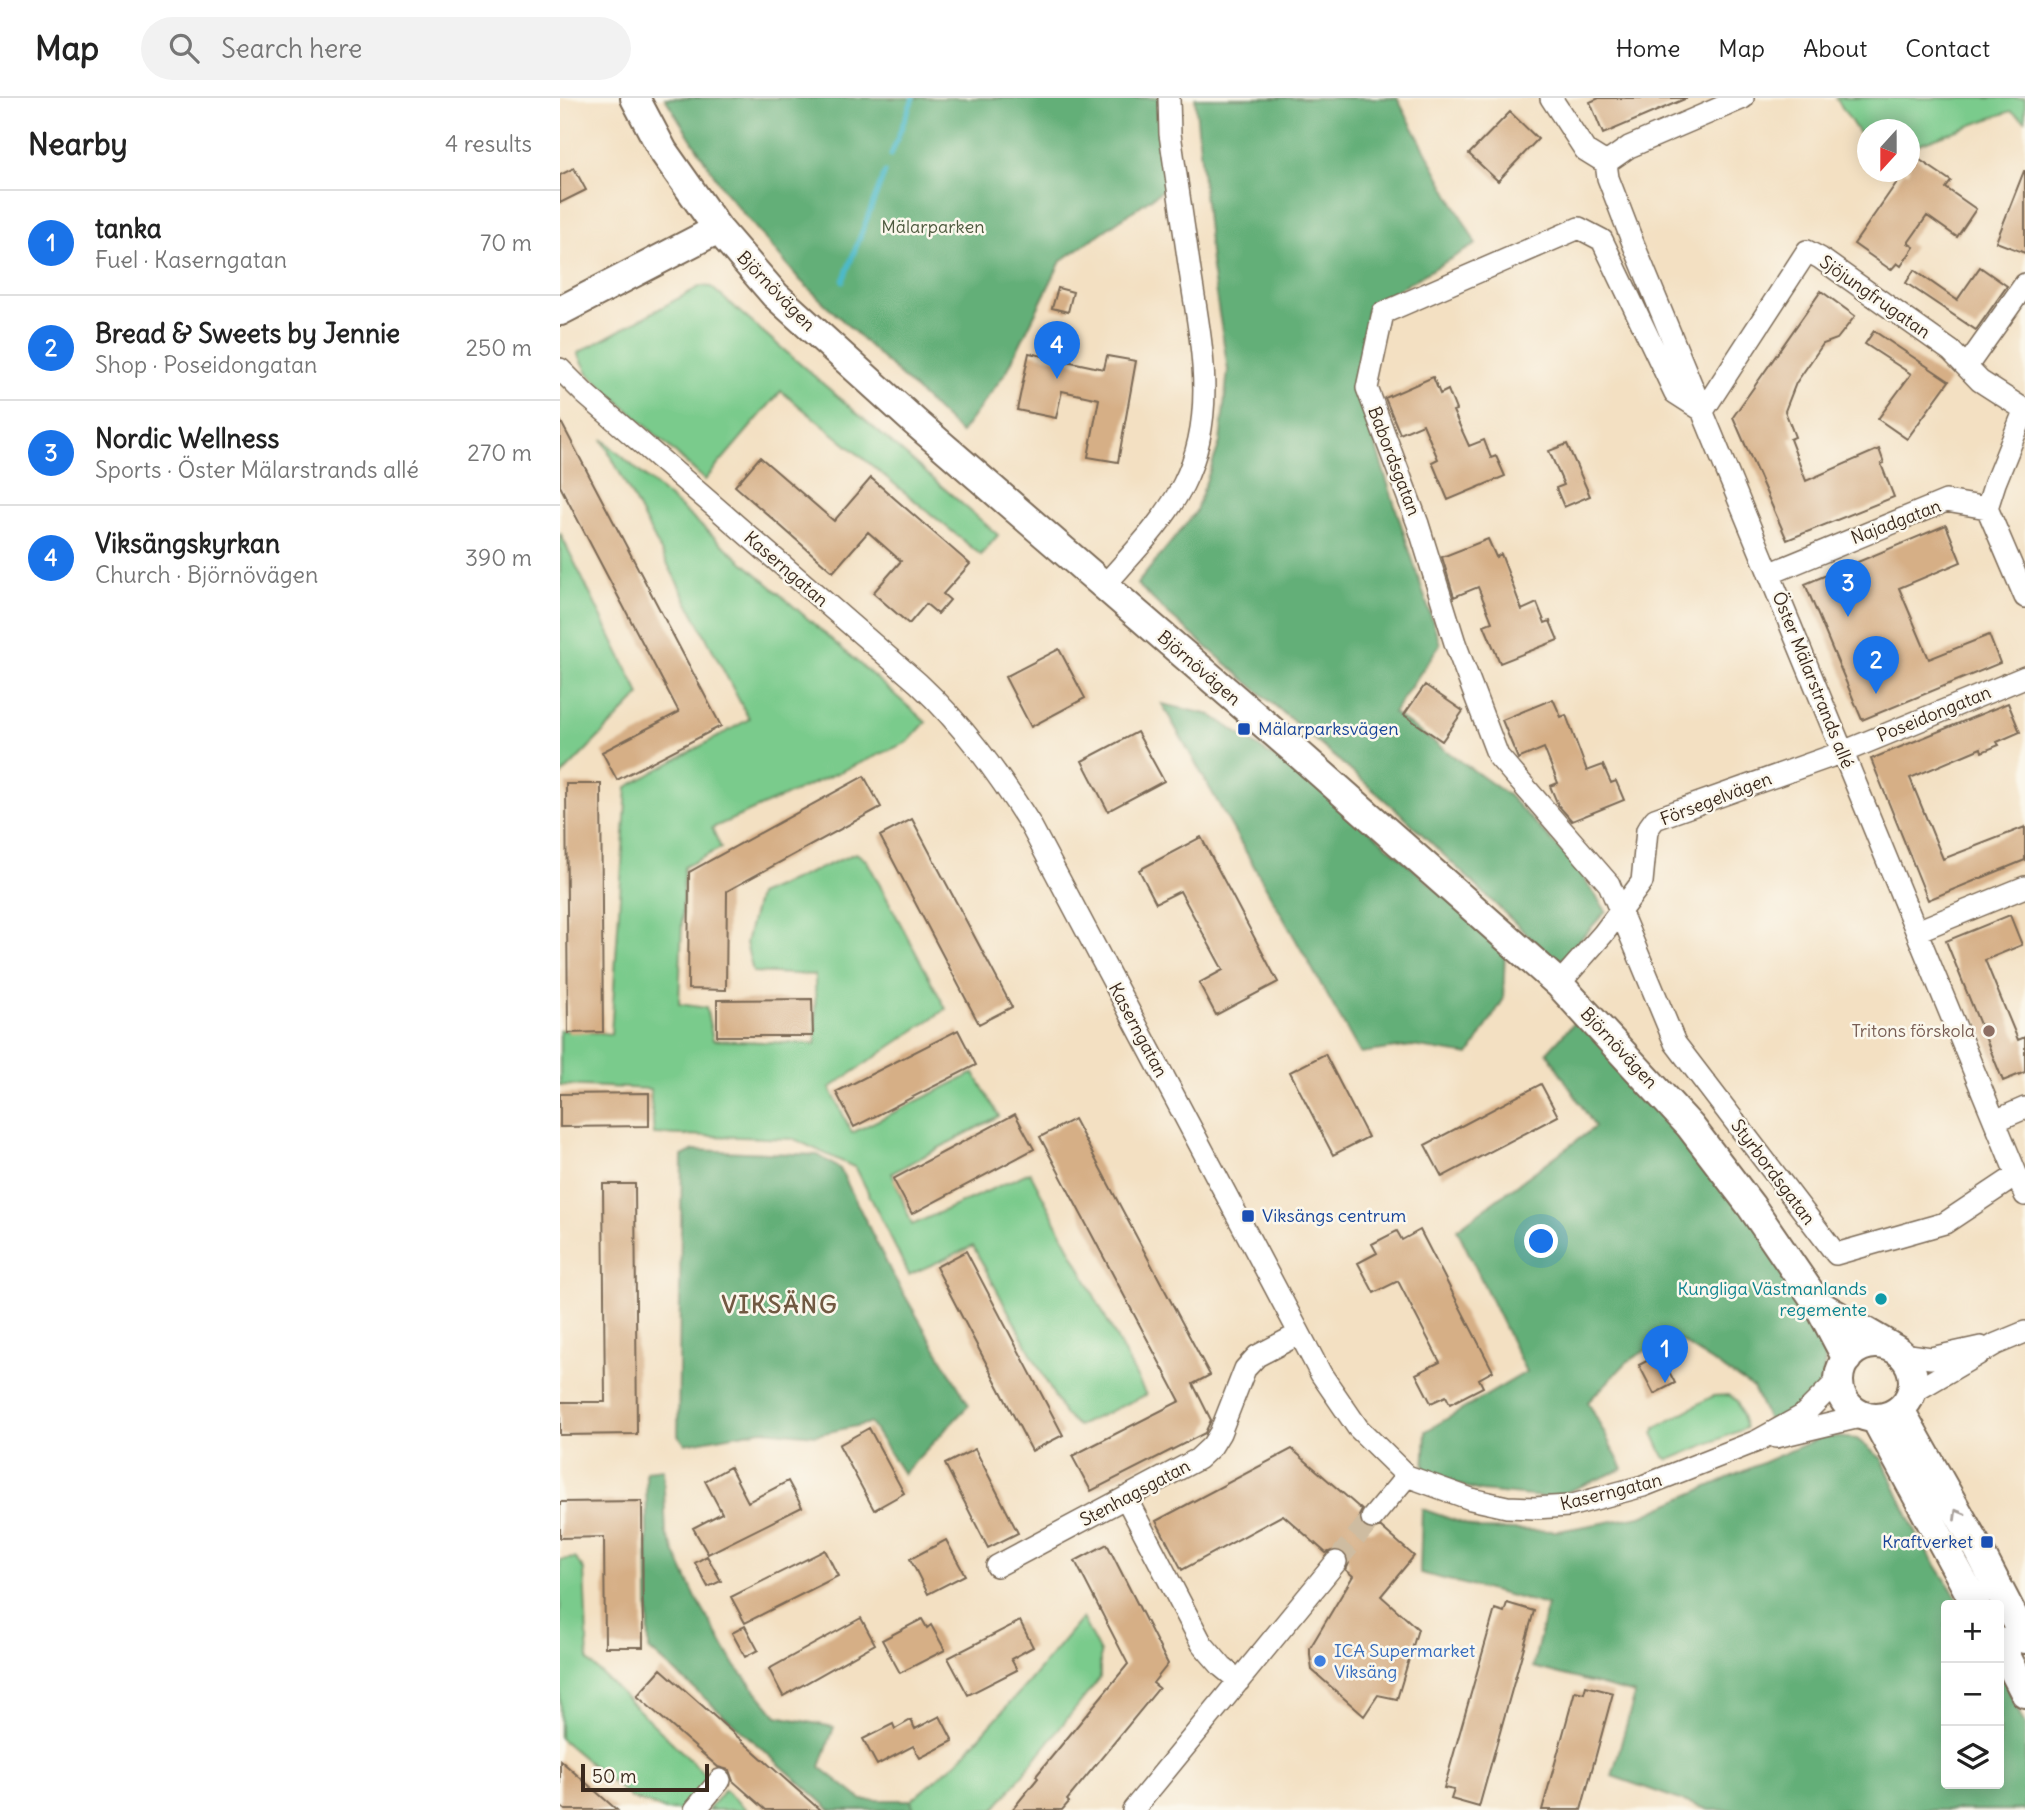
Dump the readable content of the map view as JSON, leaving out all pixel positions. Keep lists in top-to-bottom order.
{
  "streets": {
    "main road": ["Björnövägen"],
    "street": [
      "Sjöjungfrugatan",
      "Babordsgatan",
      "Najadgatan",
      "Kaserngatan",
      "Öster Mälarstrands allé",
      "Poseidongatan",
      "Försegelvägen",
      "Styrbordsgatan",
      "Stenhagsgatan"
    ]
  },
  "crossings": [
    ["Björnövägen", "Kaserngatan"],
    ["Björnövägen", "Försegelvägen"],
    ["Sjöjungfrugatan", "Babordsgatan"],
    ["Sjöjungfrugatan", "Öster Mälarstrands allé"],
    ["Babordsgatan", "Öster Mälarstrands allé"],
    ["Babordsgatan", "Försegelvägen"],
    ["Babordsgatan", "Styrbordsgatan"],
    ["Najadgatan", "Öster Mälarstrands allé"],
    ["Kaserngatan", "Stenhagsgatan"],
    ["Öster Mälarstrands allé", "Poseidongatan"],
    ["Öster Mälarstrands allé", "Försegelvägen"],
    ["Öster Mälarstrands allé", "Styrbordsgatan"],
    ["Poseidongatan", "Försegelvägen"],
    ["Försegelvägen", "Styrbordsgatan"]
  ],
  "districts": ["VIKSÄNG"],
  "parks": ["Mälarparken"],
  "places": {
    "transit": ["Mälarparksvägen", "Viksängs centrum", "Kraftverket"],
    "other": ["Tritons förskola", "Kungliga Västmanlands regemente", "ICA Supermarket Viksäng"]
  },
  "scale_bar": "50 m",
  "north": "bottom",
  "page": {
    "header": "Map",
    "search": "Search here",
    "nav": [
      "Home",
      "Map",
      "About",
      "Contact"
    ],
    "heading": ["Nearby", "4 results"],
    "list": [
      {
        "mark": "1",
        "name": "tanka",
        "note": "Fuel · Kaserngatan",
        "value": "70 m"
      },
      {
        "mark": "2",
        "name": "Bread & Sweets by Jennie",
        "note": "Shop · Poseidongatan",
        "value": "250 m"
      },
      {
        "mark": "3",
        "name": "Nordic Wellness",
        "note": "Sports · Öster Mälarstrands allé",
        "value": "270 m"
      },
      {
        "mark": "4",
        "name": "Viksängskyrkan",
        "note": "Church · Björnövägen",
        "value": "390 m"
      }
    ],
    "pins": [
      "4",
      "3",
      "2",
      "1"
    ],
    "map_buttons": ["+", "−"],
    "scale": "50 m"
  }
}
